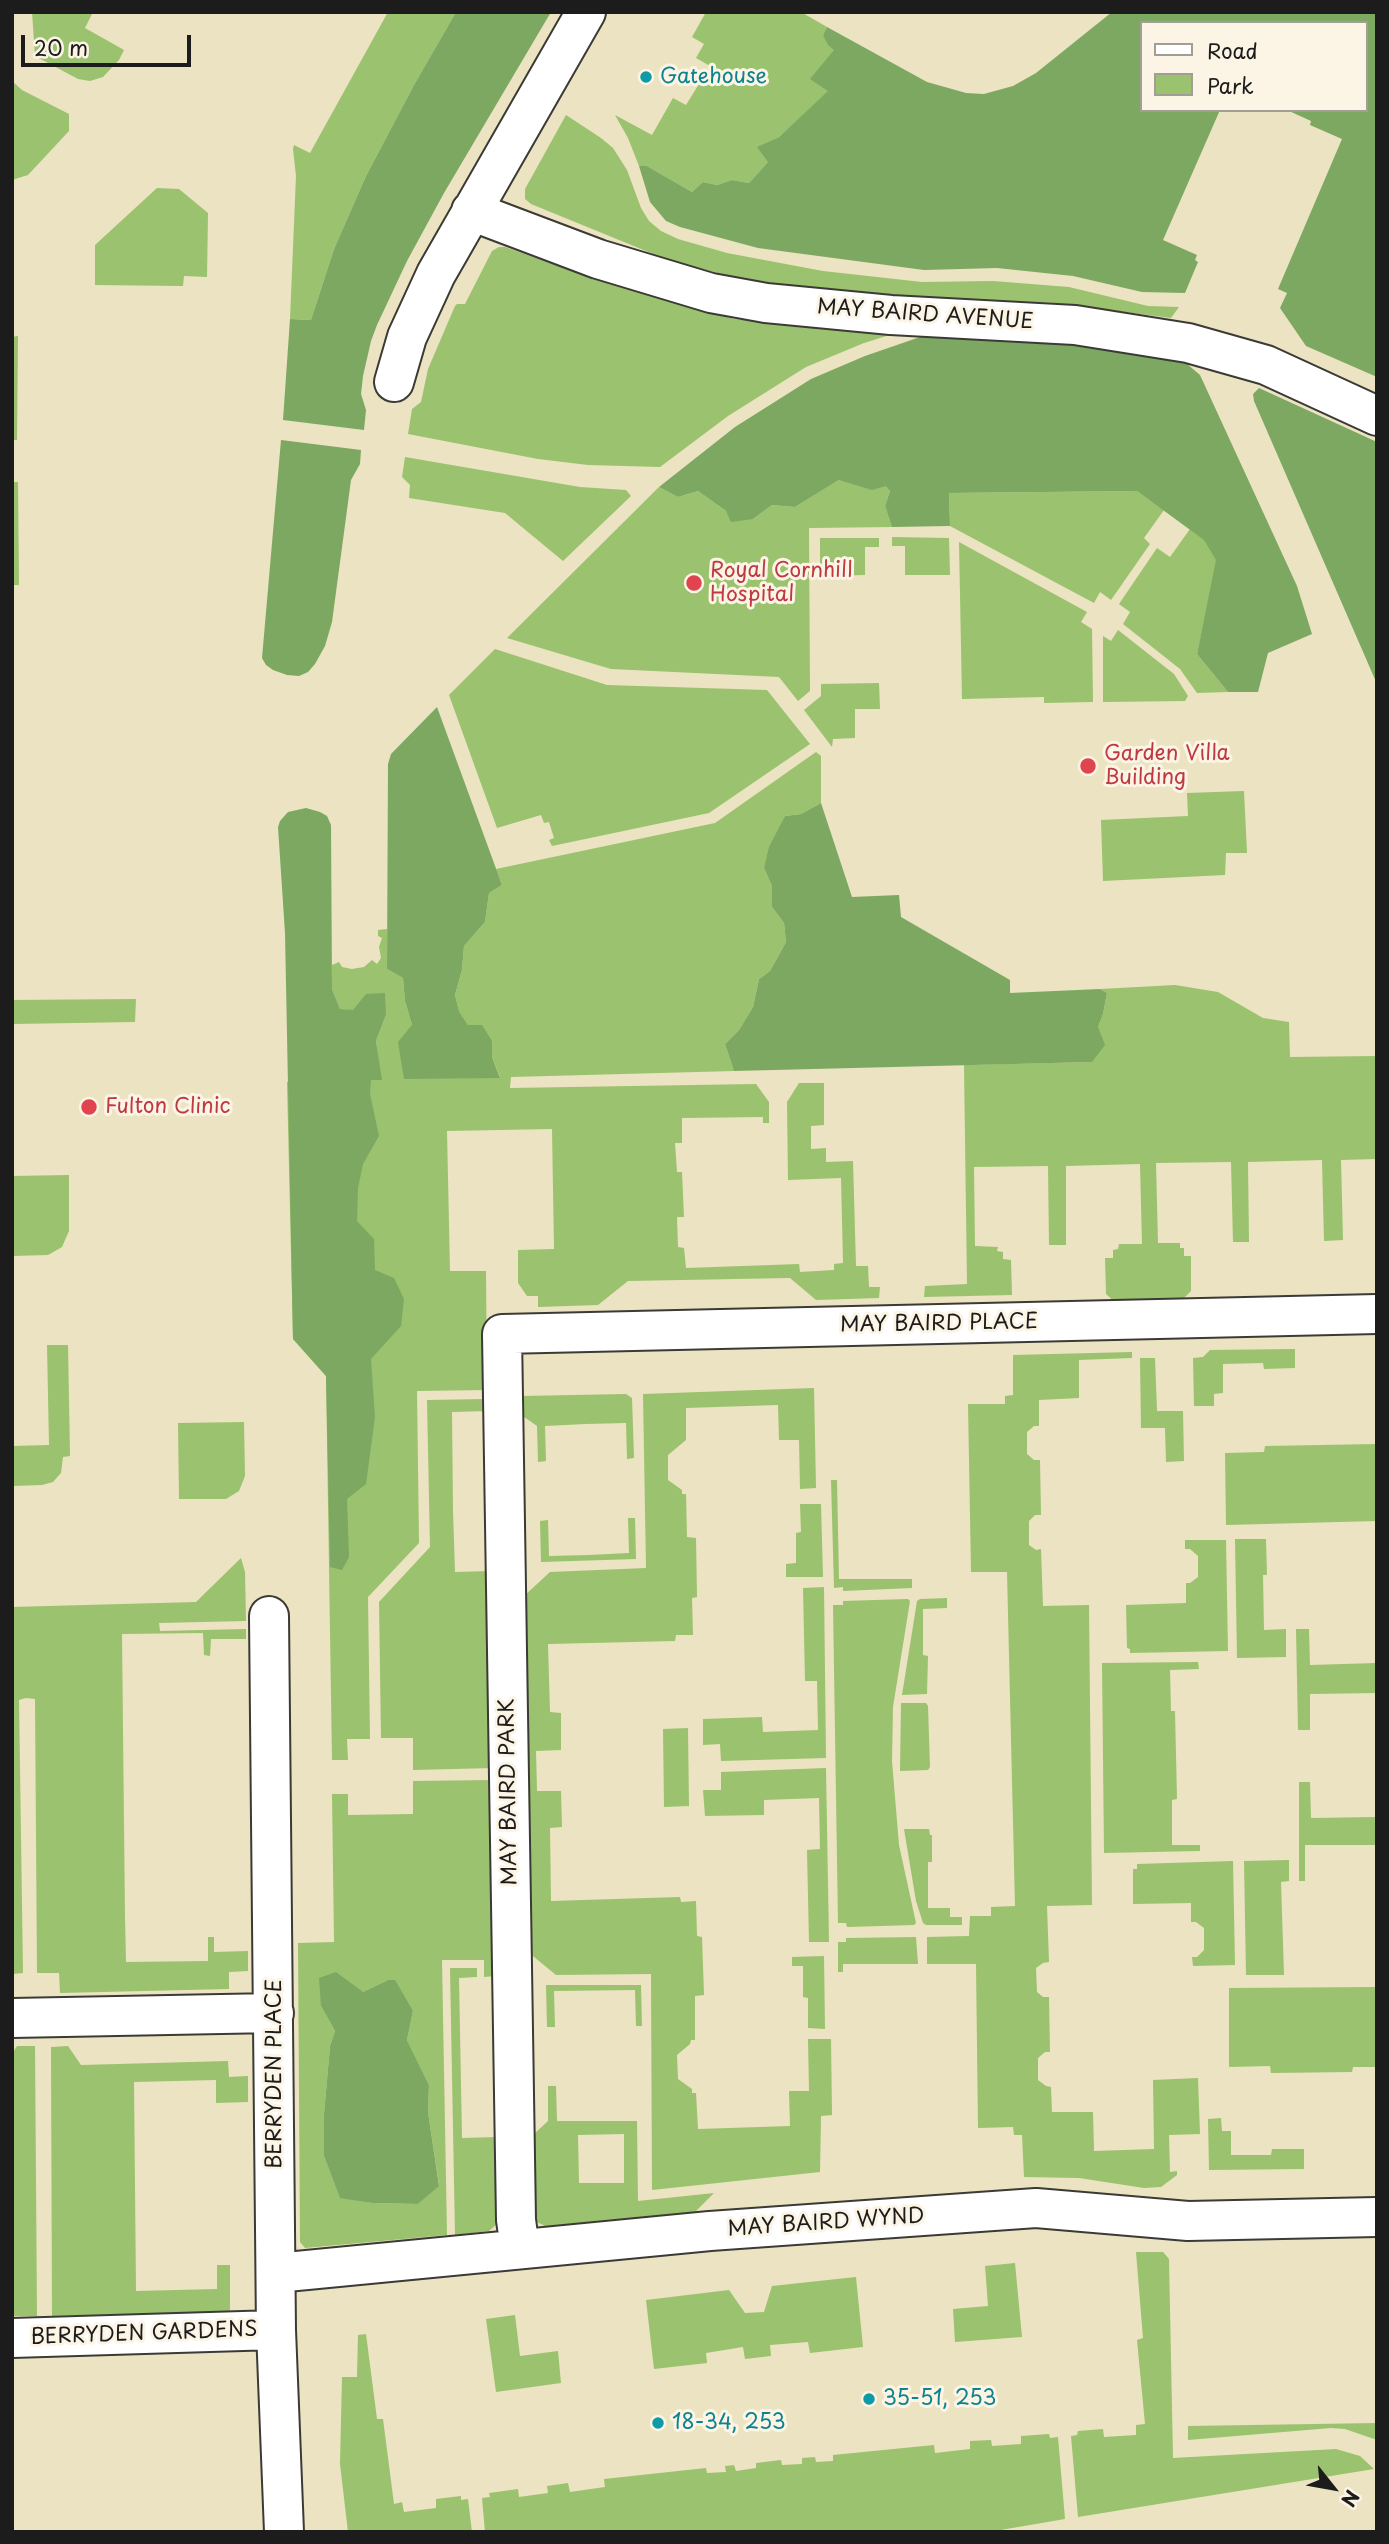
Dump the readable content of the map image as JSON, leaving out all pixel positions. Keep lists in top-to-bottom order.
{
  "streets": {
    "street": [
      "MAY BAIRD AVENUE",
      "MAY BAIRD PLACE",
      "MAY BAIRD PARK",
      "BERRYDEN PLACE",
      "MAY BAIRD WYND",
      "BERRYDEN GARDENS"
    ]
  },
  "crossings": [
    ["MAY BAIRD PLACE", "MAY BAIRD PARK"],
    ["MAY BAIRD PARK", "MAY BAIRD WYND"],
    ["BERRYDEN PLACE", "MAY BAIRD WYND"],
    ["BERRYDEN PLACE", "BERRYDEN GARDENS"]
  ],
  "places": [
    "Gatehouse",
    "Royal Cornhill Hospital",
    "Garden Villa Building",
    "Fulton Clinic",
    "35-51, 253",
    "18-34, 253"
  ],
  "legend": ["Road", "Park"],
  "scale_bar": "20 m",
  "north": "bottom right"
}
